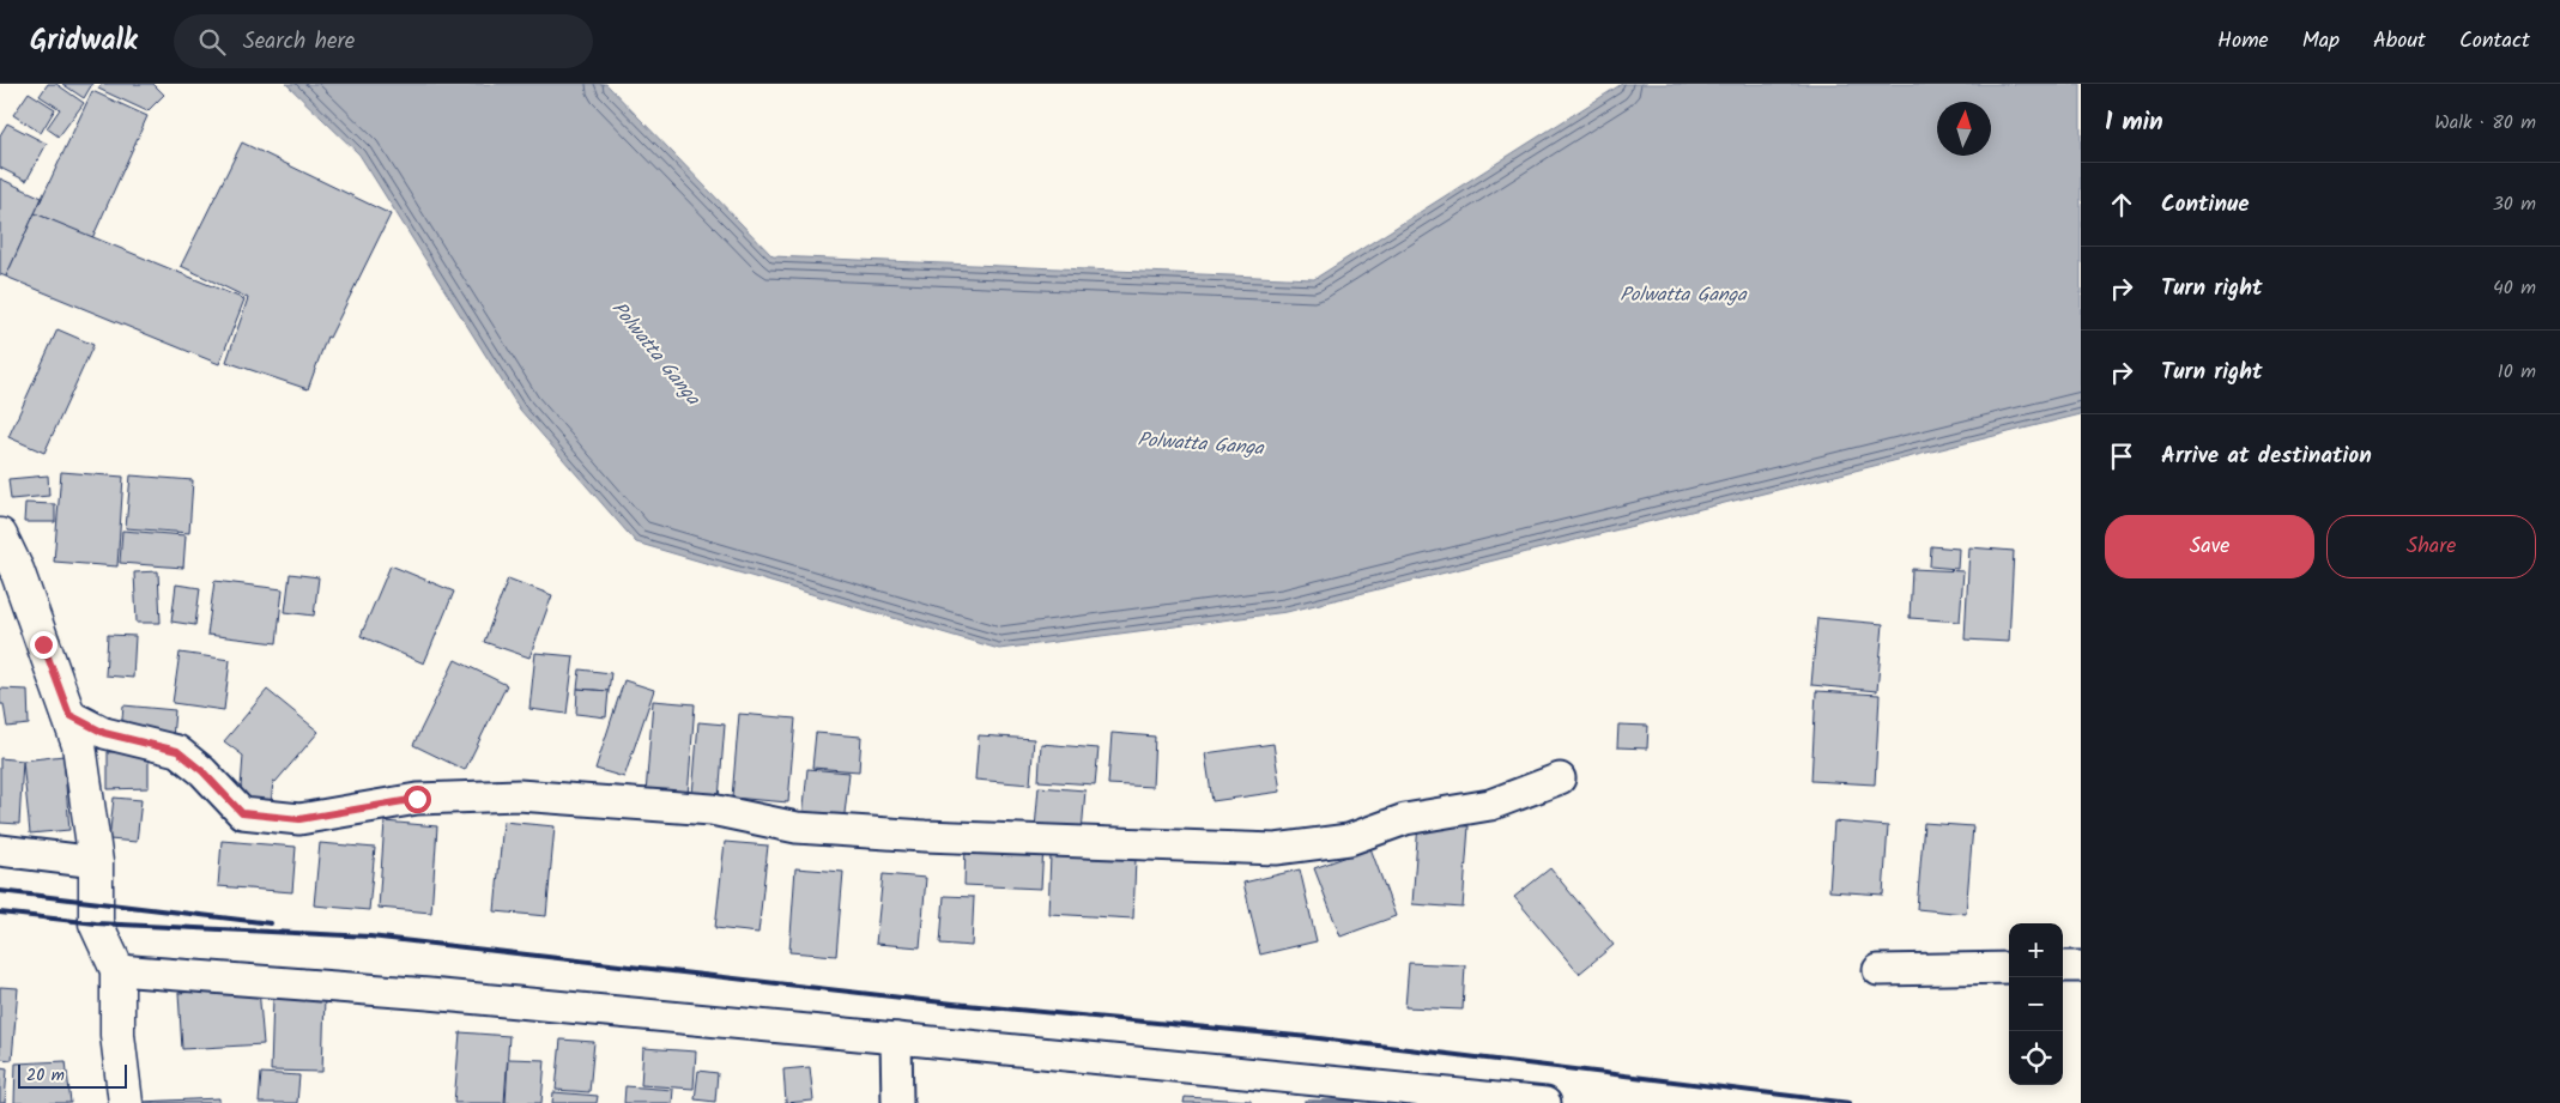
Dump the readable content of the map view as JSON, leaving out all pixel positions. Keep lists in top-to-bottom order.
{
  "water": ["Polwatta Ganga"],
  "scale_bar": "20 m",
  "north": "top",
  "page": {
    "header": "Gridwalk",
    "search": "Search here",
    "nav": [
      "Home",
      "Map",
      "About",
      "Contact"
    ],
    "heading": ["1 min", "Walk · 80 m"],
    "list": [
      ["Continue", "30 m"],
      ["Turn right", "40 m"],
      ["Turn right", "10 m"],
      "Arrive at destination"
    ],
    "buttons": ["Save", "Share"],
    "map_buttons": ["+", "−"],
    "scale": "20 m"
  }
}
